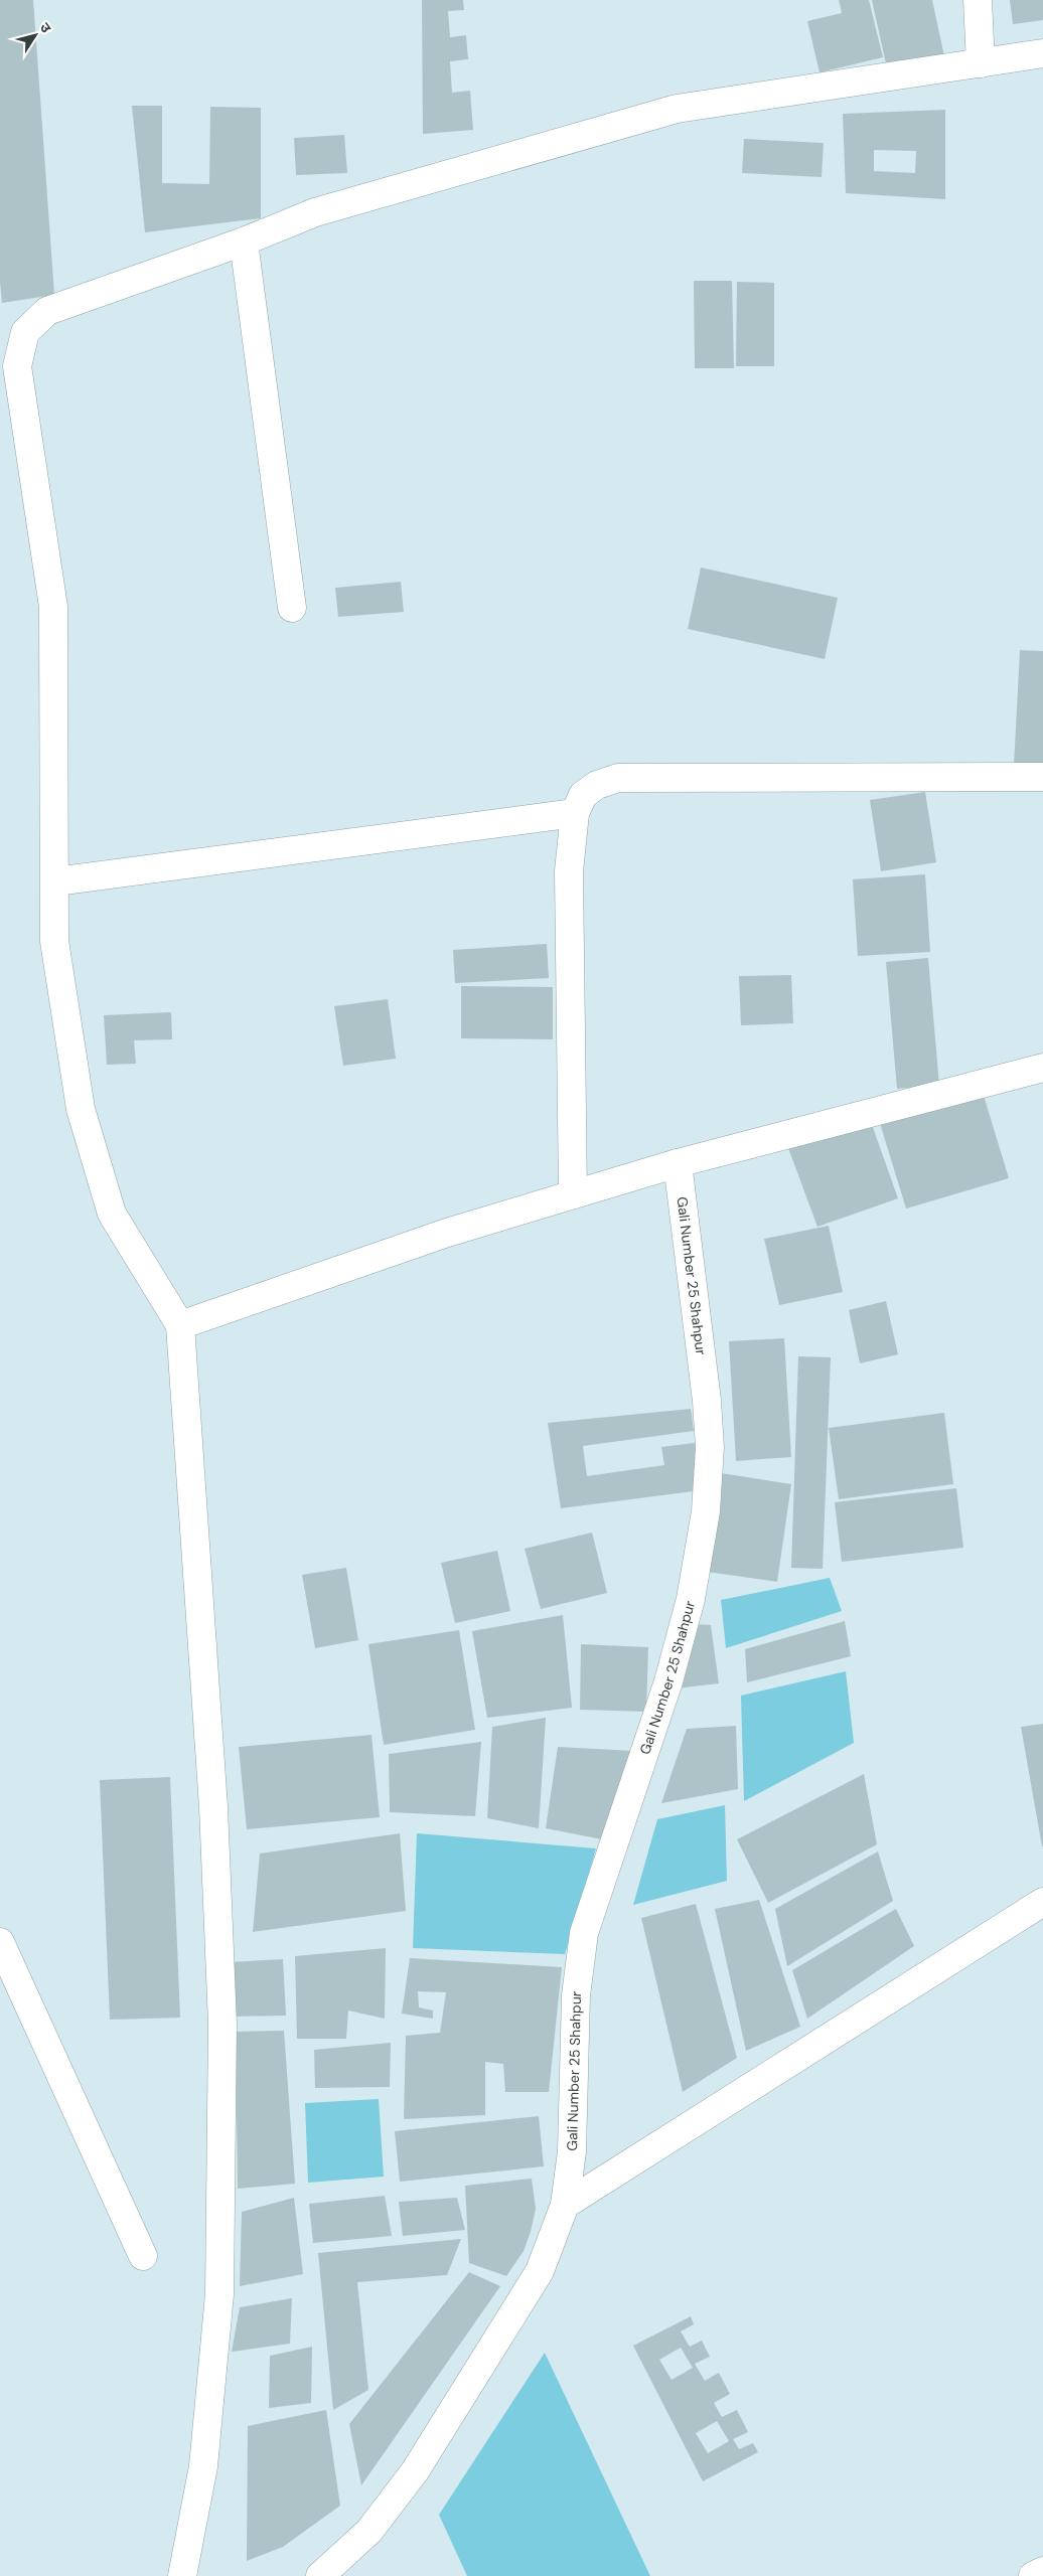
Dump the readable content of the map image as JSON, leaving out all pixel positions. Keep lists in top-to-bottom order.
{
  "streets": {
    "street": ["Gali Number 25 Shahpur"]
  },
  "north": "top right"
}
